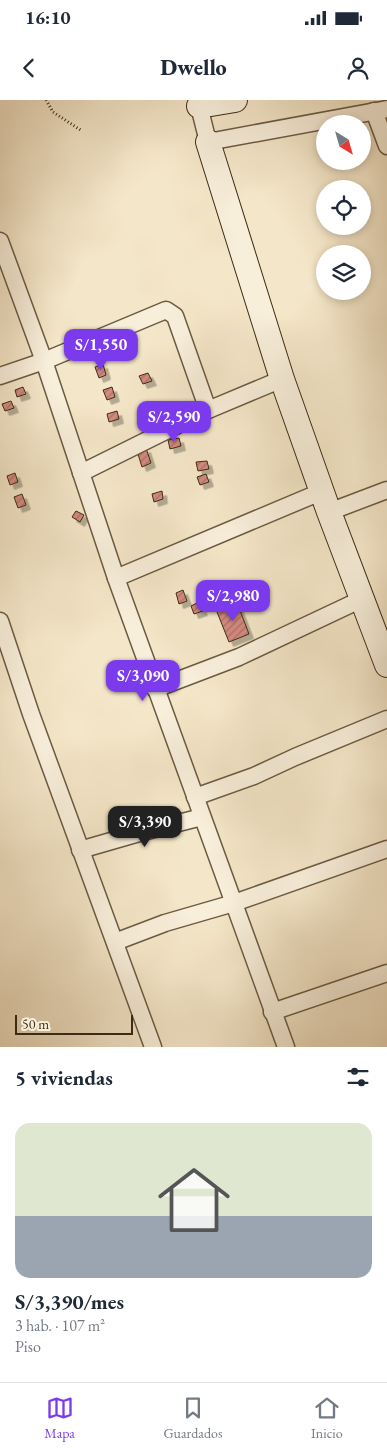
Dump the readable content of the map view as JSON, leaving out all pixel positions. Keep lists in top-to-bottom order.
{
  "scale_bar": "50 m",
  "north": "bottom right",
  "page": {
    "status": "16:10",
    "header": "Dwello",
    "price": [
      "S/1,550",
      "S/2,590",
      "S/2,980",
      "S/3,090",
      "S/3,390"
    ],
    "scale": "50 m",
    "heading": "5 viviendas",
    "list": [
      {
        "name": "S/3,390/mes",
        "note": "3 hab. · 107 m² · Piso"
      }
    ],
    "tabs": ["Mapa", "Guardados", "Inicio"]
  }
}
